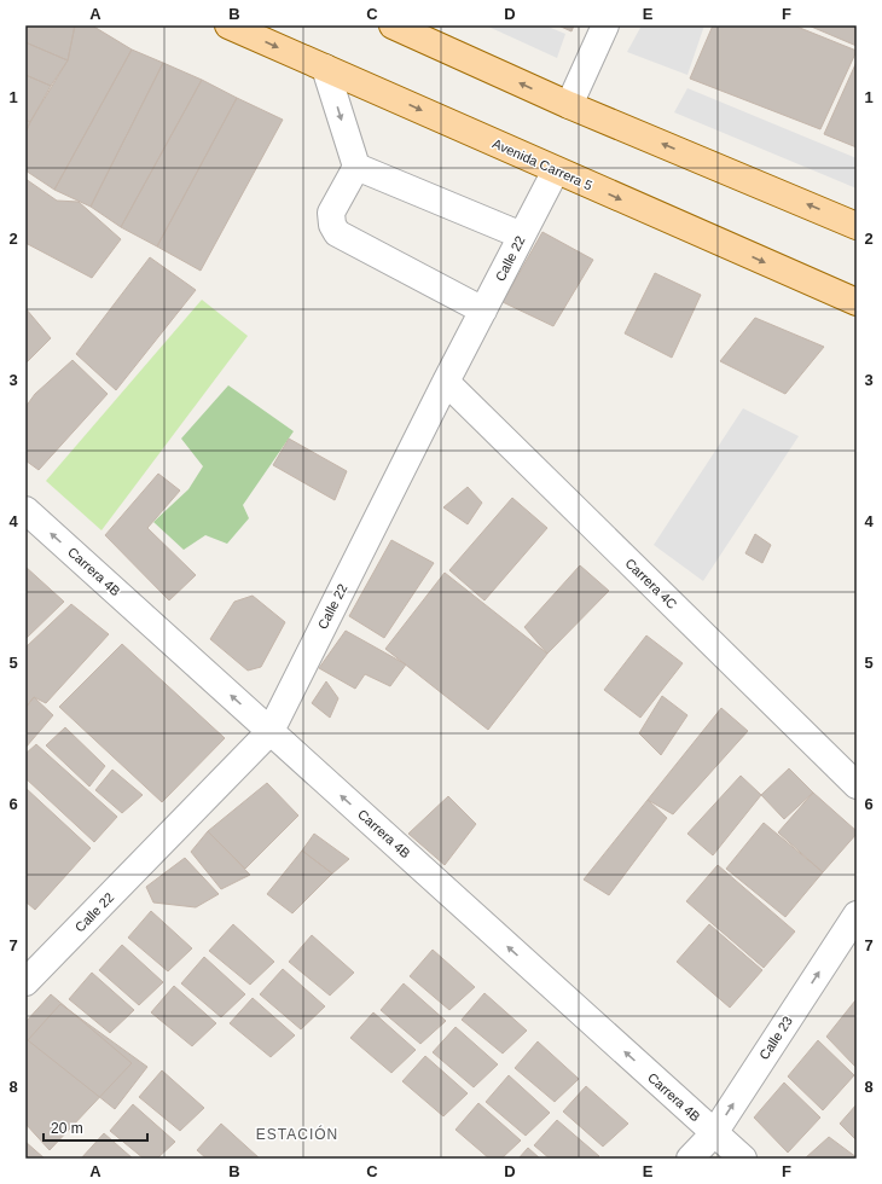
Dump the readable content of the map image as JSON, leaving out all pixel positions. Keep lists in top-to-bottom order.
{
  "streets": {
    "main road": ["Avenida Carrera 5"],
    "street": [
      "Calle 22",
      "Carrera 4B",
      "Carrera 4C",
      "Calle 23"
    ]
  },
  "crossings": [
    ["Avenida Carrera 5", "Calle 22"],
    ["Calle 22", "Carrera 4B"],
    ["Calle 22", "Carrera 4C"],
    ["Carrera 4B", "Calle 23"]
  ],
  "one_way": ["Carrera 4B", "Calle 23"],
  "districts": ["ESTACIÓN"],
  "scale_bar": "20 m",
  "grid": {
    "columns": [
      "A",
      "B",
      "C",
      "D",
      "E",
      "F"
    ],
    "rows": [
      "1",
      "2",
      "3",
      "4",
      "5",
      "6",
      "7",
      "8"
    ]
  }
}
